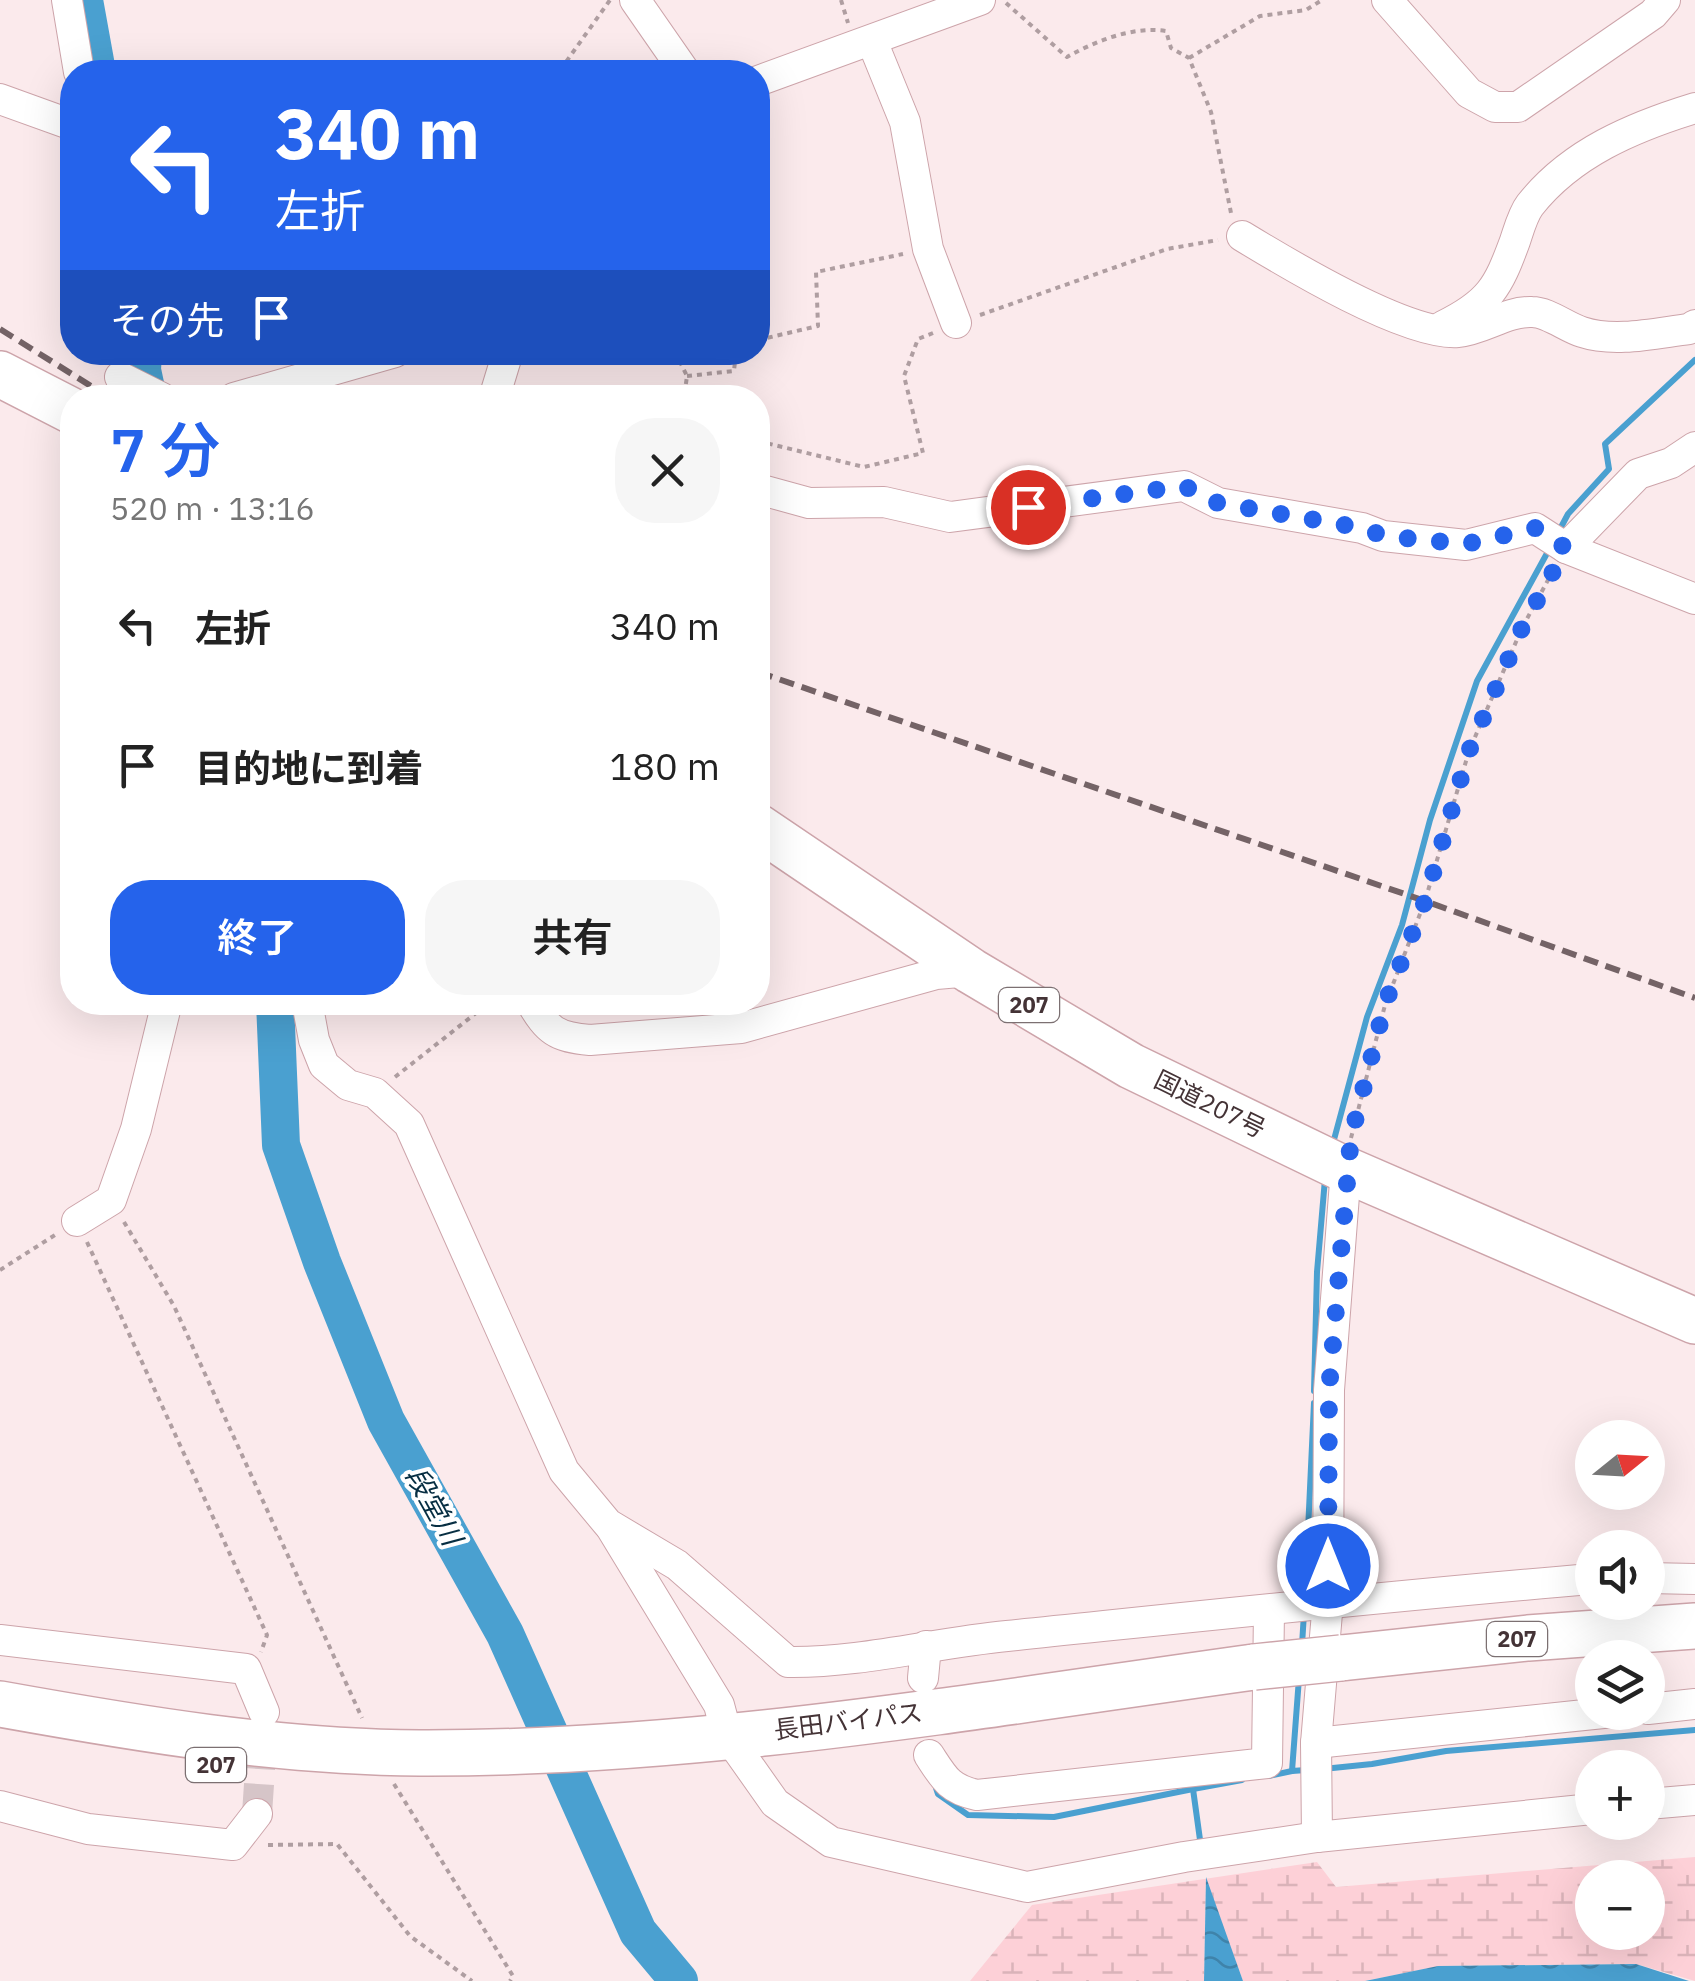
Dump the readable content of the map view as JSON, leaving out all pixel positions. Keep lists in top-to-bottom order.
{
  "streets": {
    "highway": ["207", "国道207号", "長田バイパス"]
  },
  "water": ["段堂川"],
  "north": "right",
  "page": {
    "turn": ["340 m", "左折"],
    "then": "その先",
    "heading": ["7 分", "520 m · 13:16"],
    "list": [
      {
        "name": "左折",
        "value": "340 m"
      },
      {
        "name": "目的地に到着",
        "value": "180 m"
      }
    ],
    "buttons": ["終了", "共有"],
    "map_buttons": ["+", "−"]
  }
}
